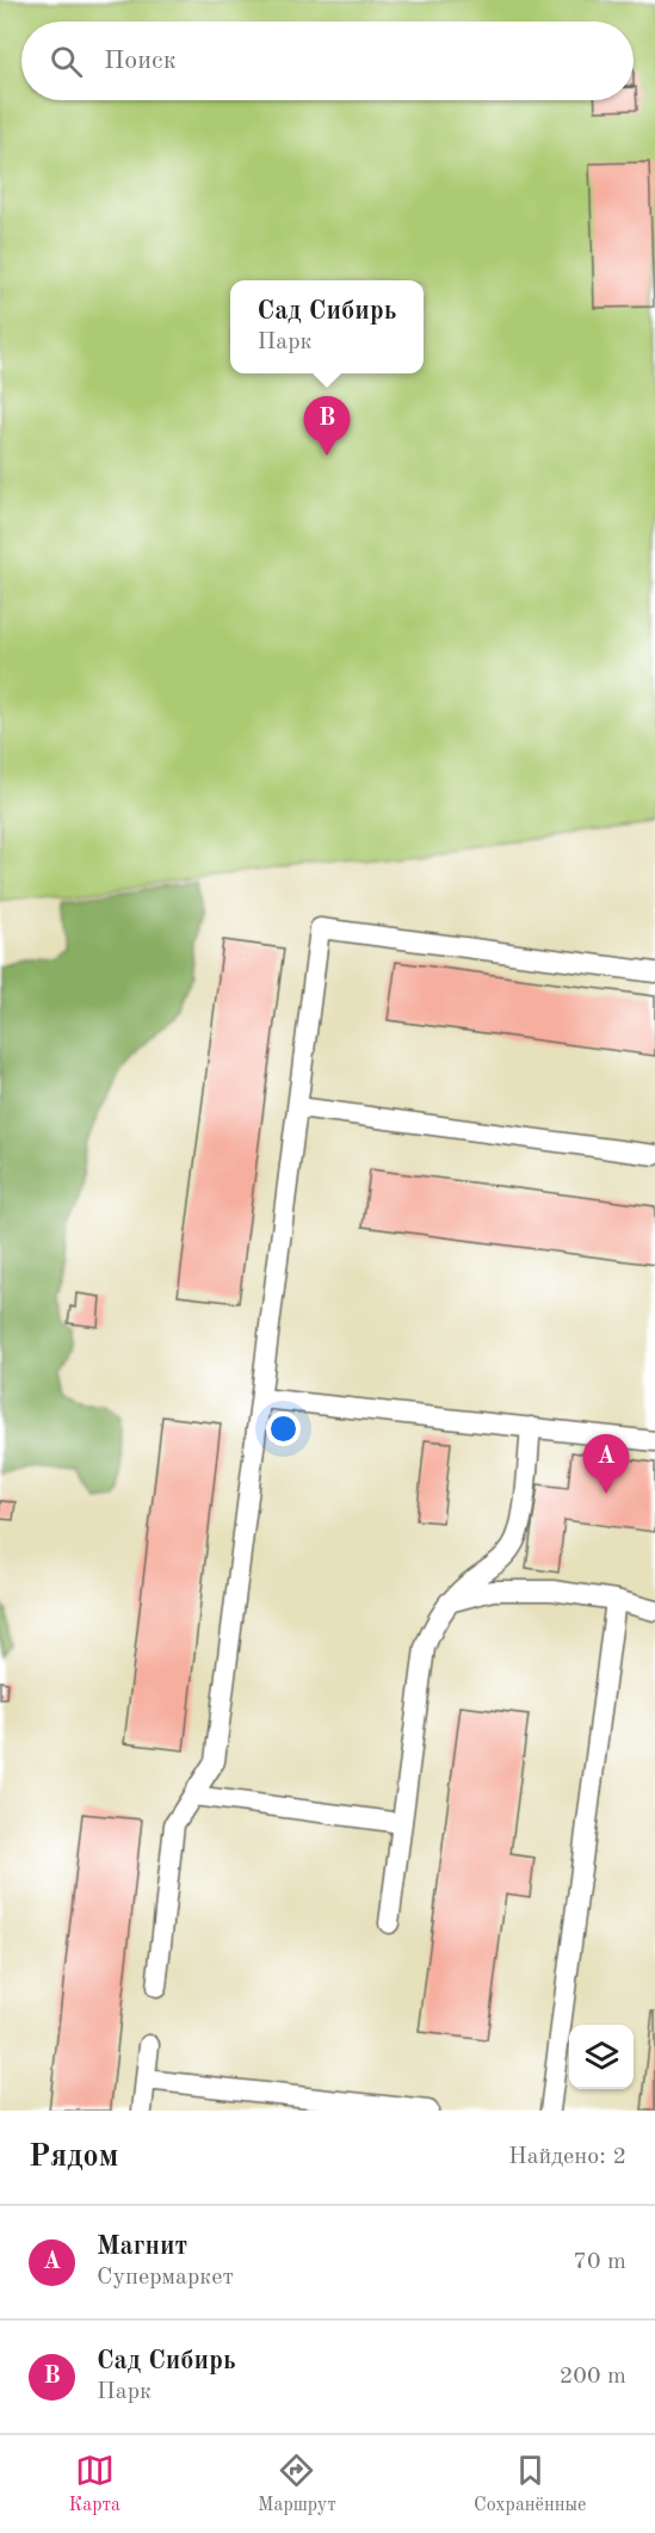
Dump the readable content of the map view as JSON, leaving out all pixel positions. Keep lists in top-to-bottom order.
{
  "page": {
    "search": "Поиск",
    "popup": ["Сад Сибирь", "Парк"],
    "pins": ["B", "A"],
    "heading": ["Рядом", "Найдено: 2"],
    "list": [
      {
        "mark": "A",
        "name": "Магнит",
        "note": "Супермаркет",
        "value": "70 m"
      },
      {
        "mark": "B",
        "name": "Сад Сибирь",
        "note": "Парк",
        "value": "200 m"
      }
    ],
    "nav": ["Карта", "Маршрут", "Сохранённые"]
  }
}
